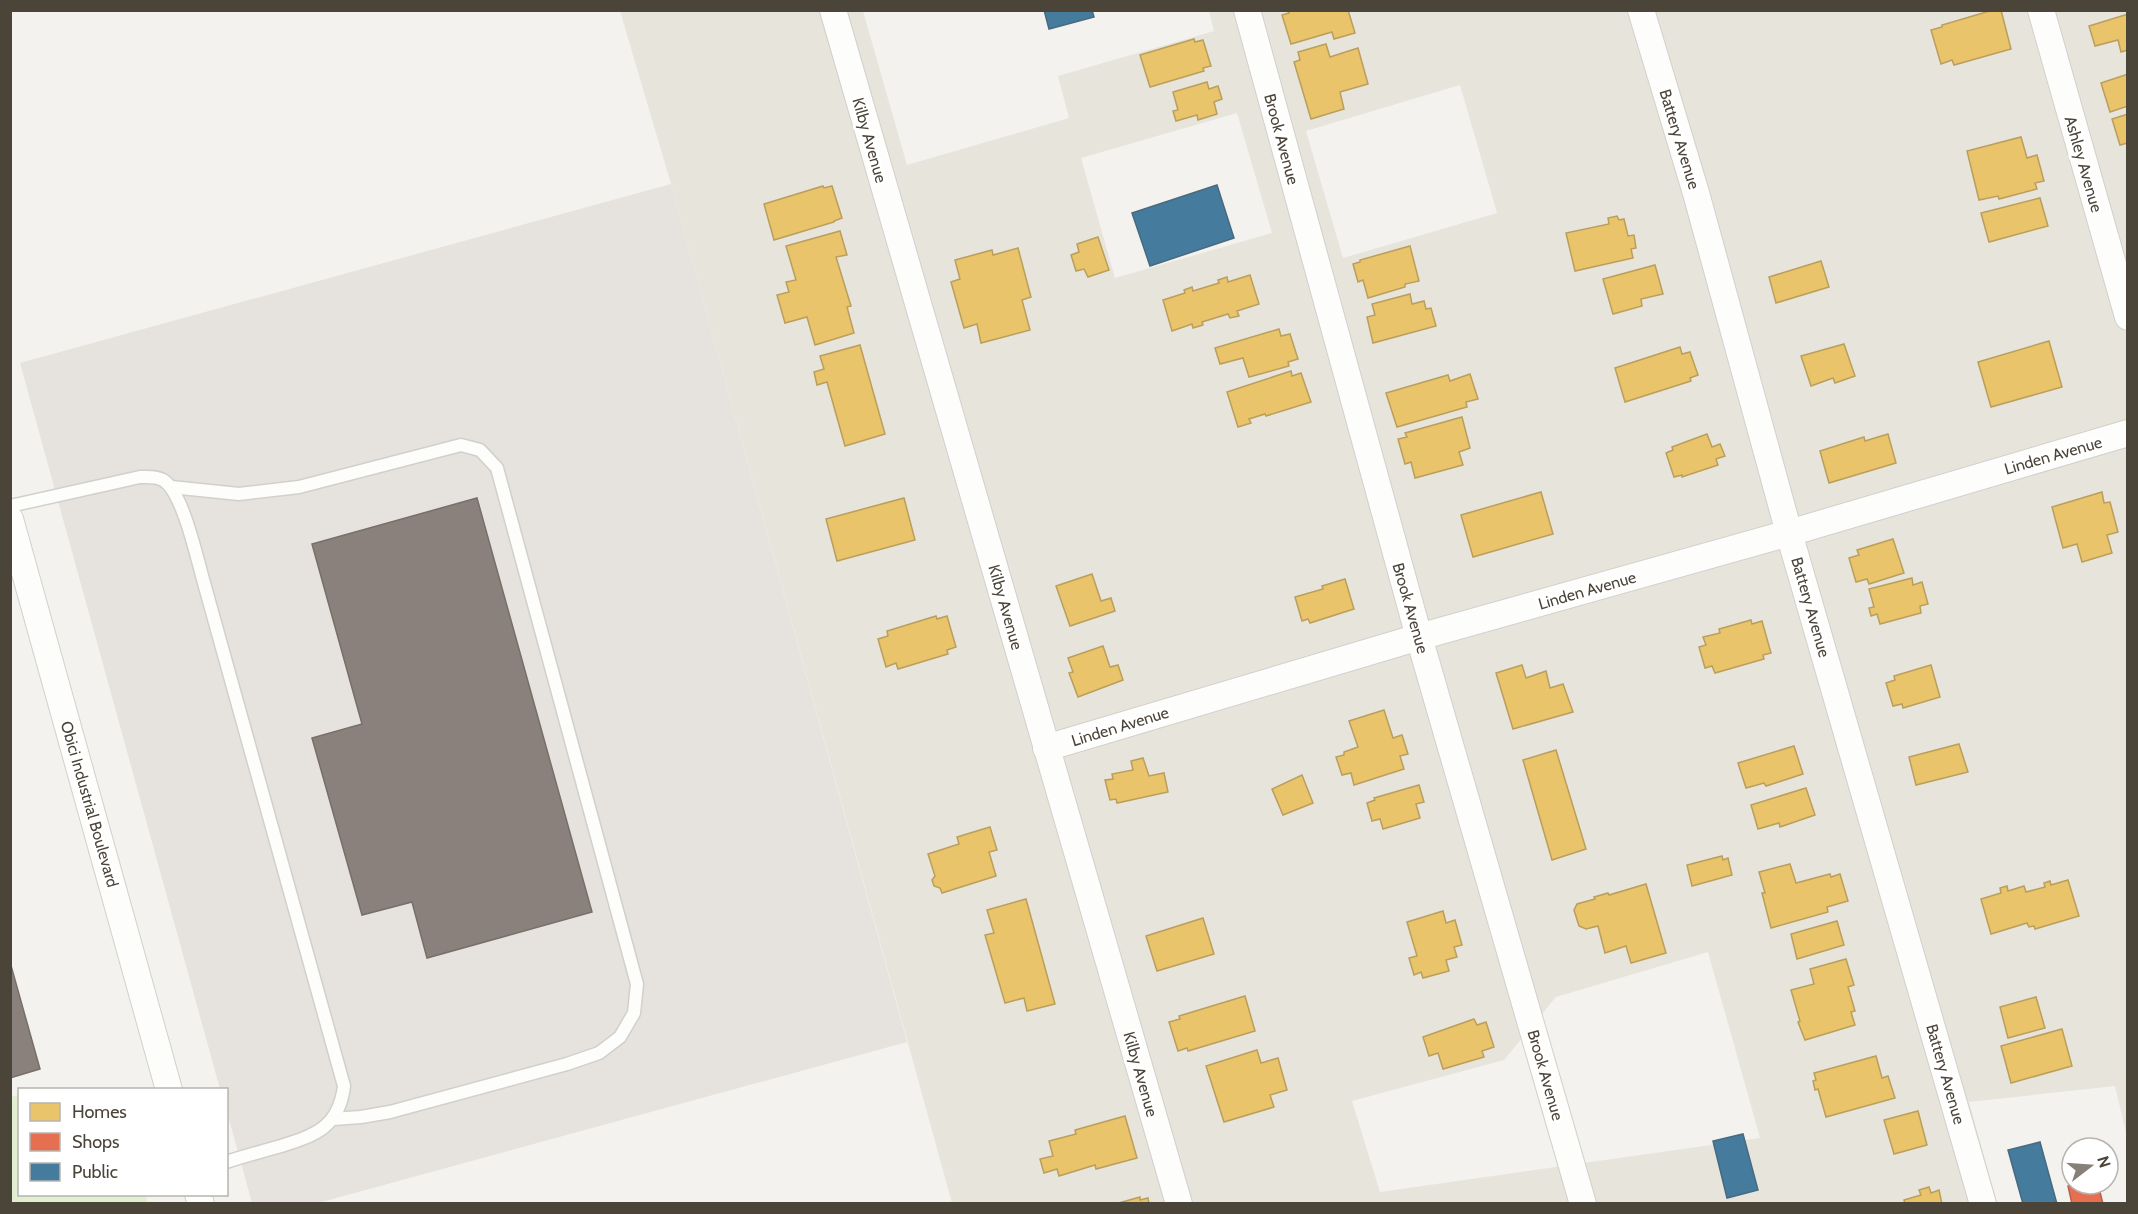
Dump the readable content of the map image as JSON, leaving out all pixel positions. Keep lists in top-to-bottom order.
{
  "streets": {
    "street": [
      "Brook Avenue",
      "Battery Avenue",
      "Kilby Avenue",
      "Ashley Avenue",
      "Linden Avenue",
      "Obici Industrial Boulevard"
    ]
  },
  "crossings": [
    ["Brook Avenue", "Linden Avenue"],
    ["Battery Avenue", "Linden Avenue"],
    ["Kilby Avenue", "Linden Avenue"]
  ],
  "legend": ["Homes", "Shops", "Public"],
  "north": "right"
}
